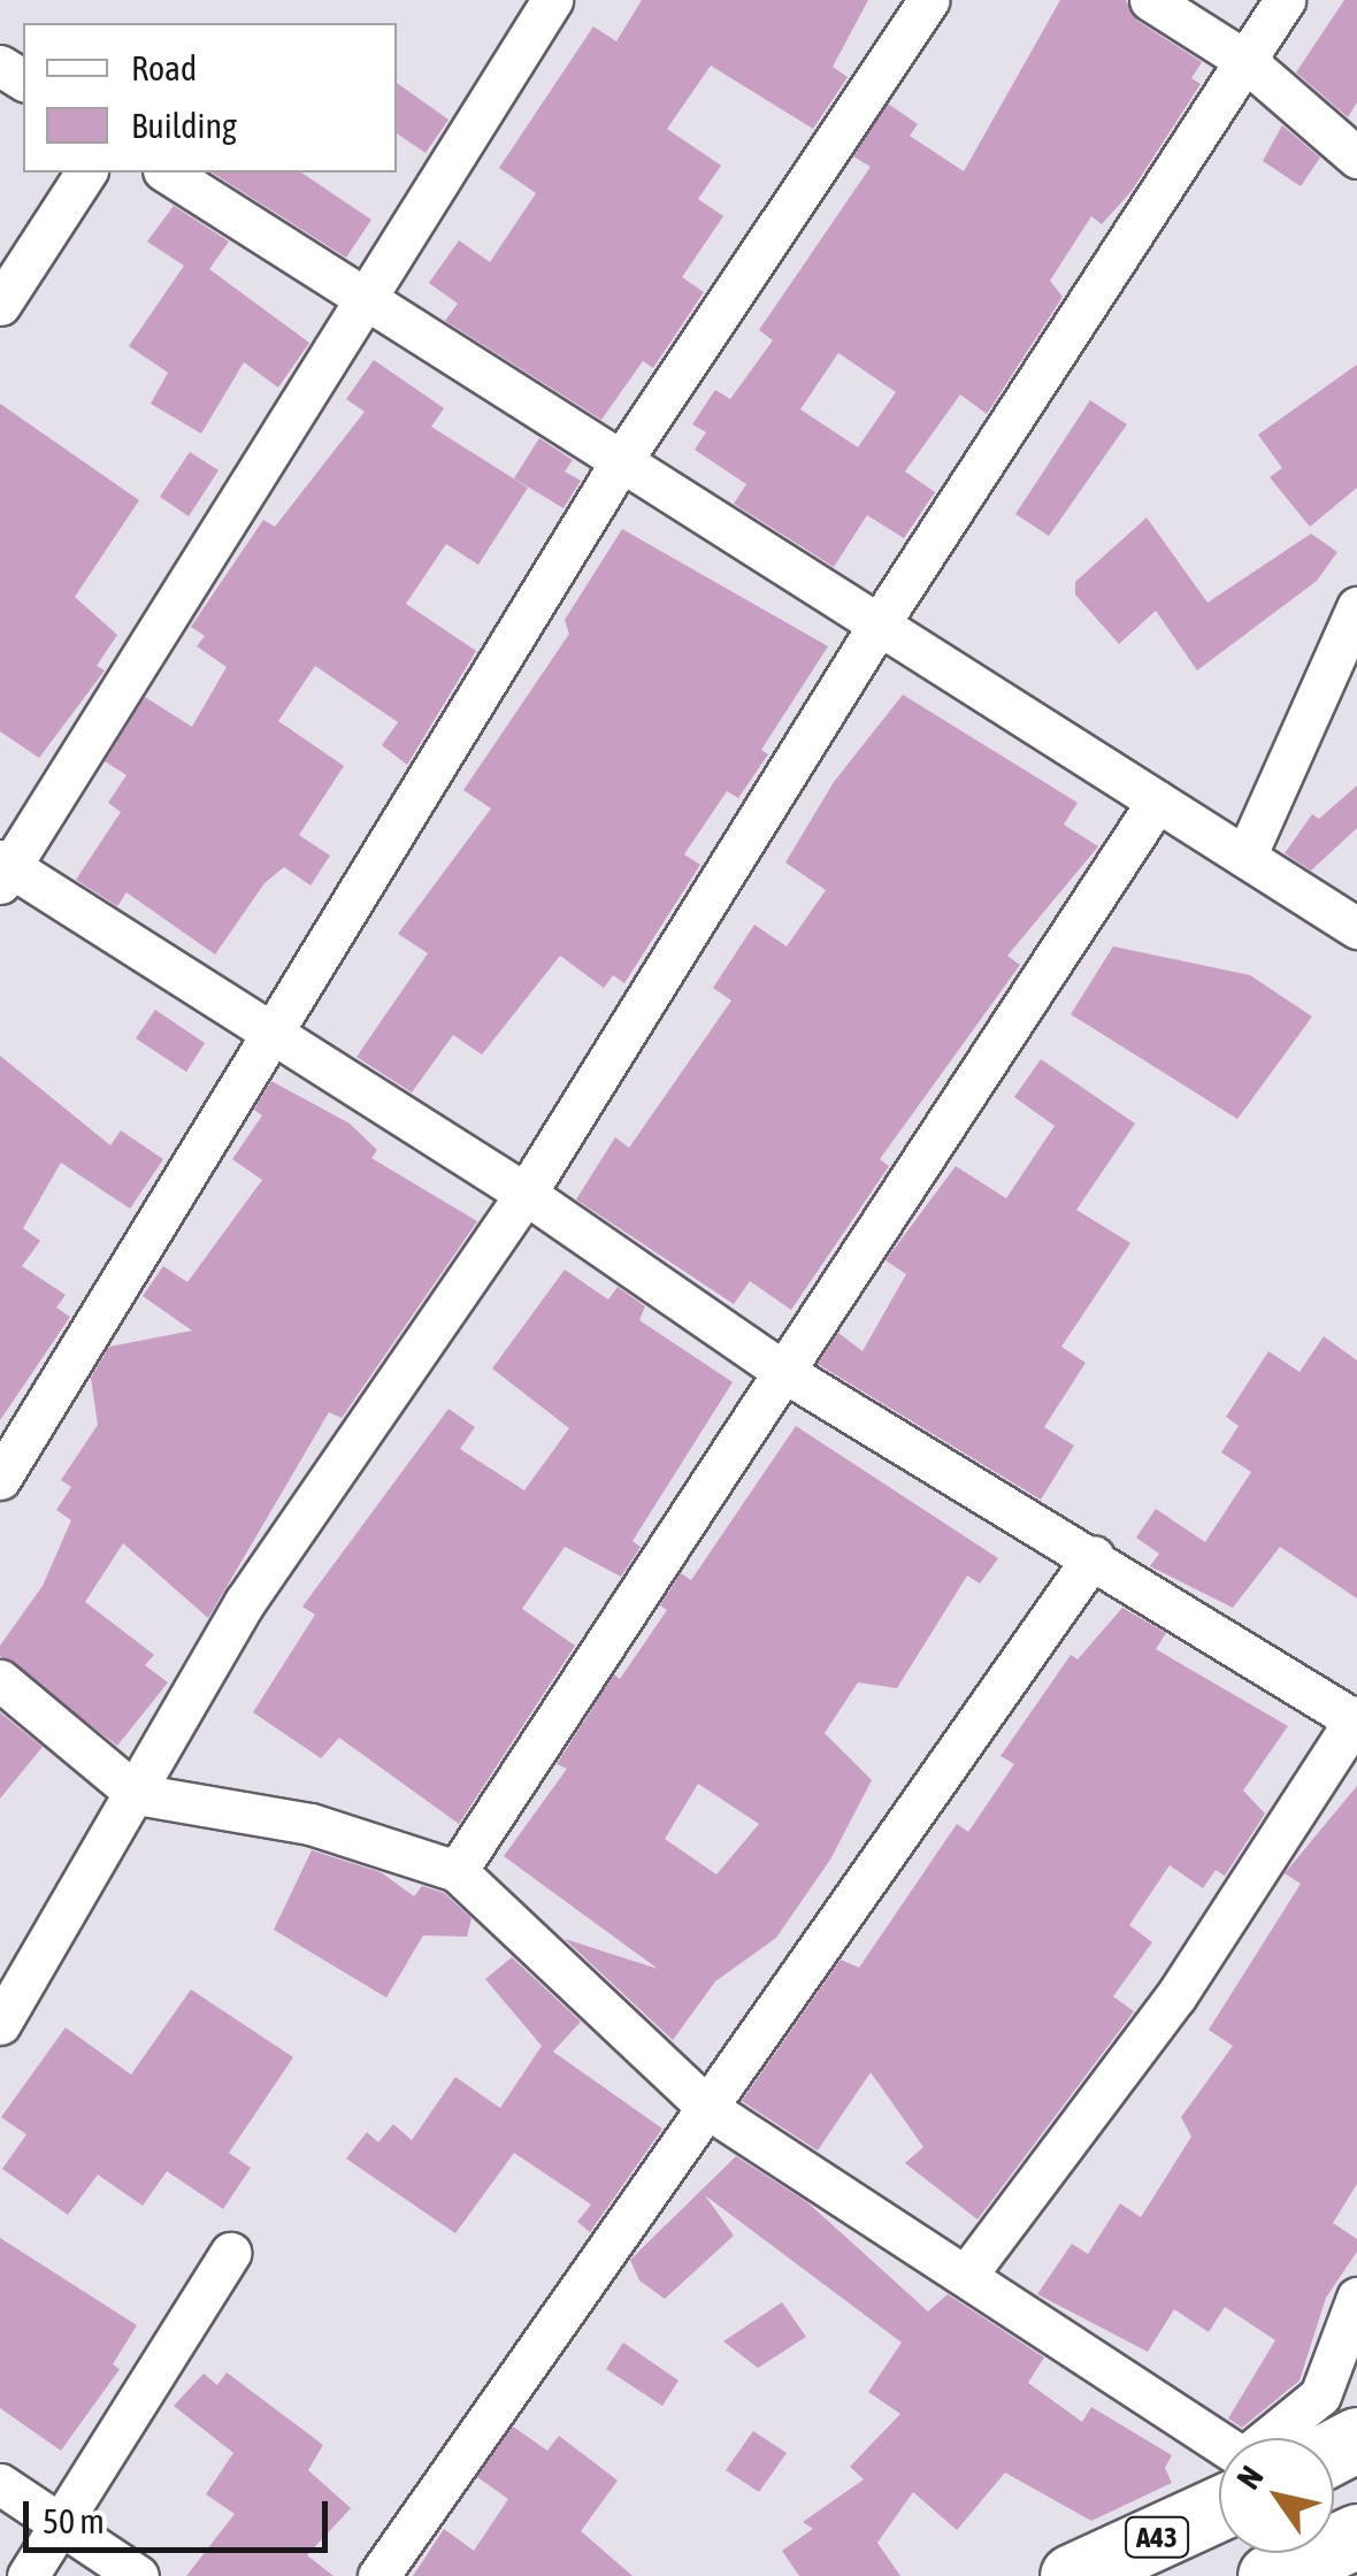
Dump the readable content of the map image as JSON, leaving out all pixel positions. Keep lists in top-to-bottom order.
{
  "streets": {
    "highway": ["A43"]
  },
  "legend": ["Road", "Building"],
  "scale_bar": "50 m",
  "north": "top left"
}
